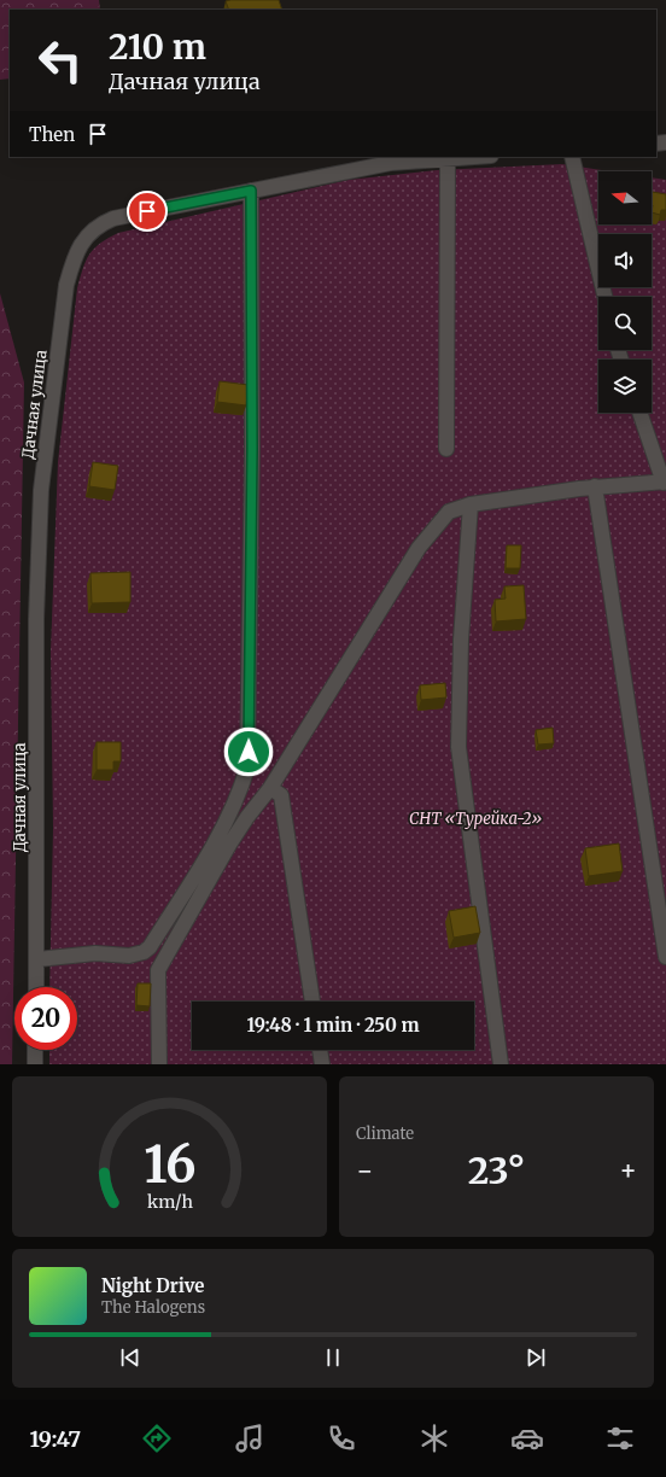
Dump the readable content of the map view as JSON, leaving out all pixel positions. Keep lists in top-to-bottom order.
{
  "streets": {
    "street": ["Дачная улица"]
  },
  "parks": ["СНТ «Турейка-2»"],
  "north": "left",
  "page": {
    "turn": ["210 m", "Дачная улица"],
    "then": "Then",
    "limit": "20",
    "trip": "19:48 · 1 min · 250 m",
    "tile": "Climate",
    "heat": ["−", "23°", "+"],
    "song": ["Night Drive", "The Halogens"],
    "tabs": "19:47",
    "gauge": ["16", "km/h"]
  }
}
